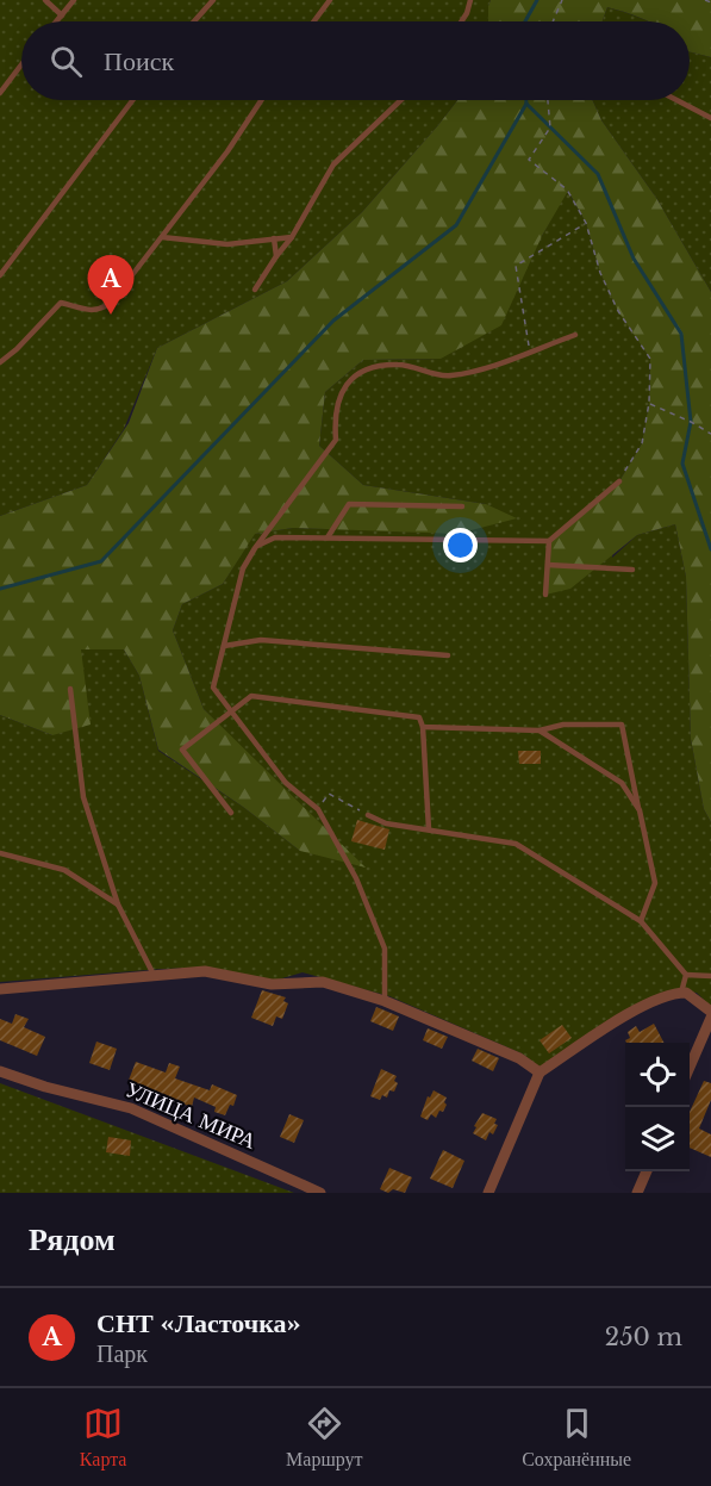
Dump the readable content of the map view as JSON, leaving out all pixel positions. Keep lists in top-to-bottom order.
{
  "streets": {
    "street": ["УЛИЦА МИРА"]
  },
  "page": {
    "search": "Поиск",
    "pins": "A",
    "heading": "Рядом",
    "list": [
      {
        "mark": "A",
        "name": "СНТ «Ласточка»",
        "note": "Парк",
        "value": "250 m"
      }
    ],
    "nav": ["Карта", "Маршрут", "Сохранённые"]
  }
}
